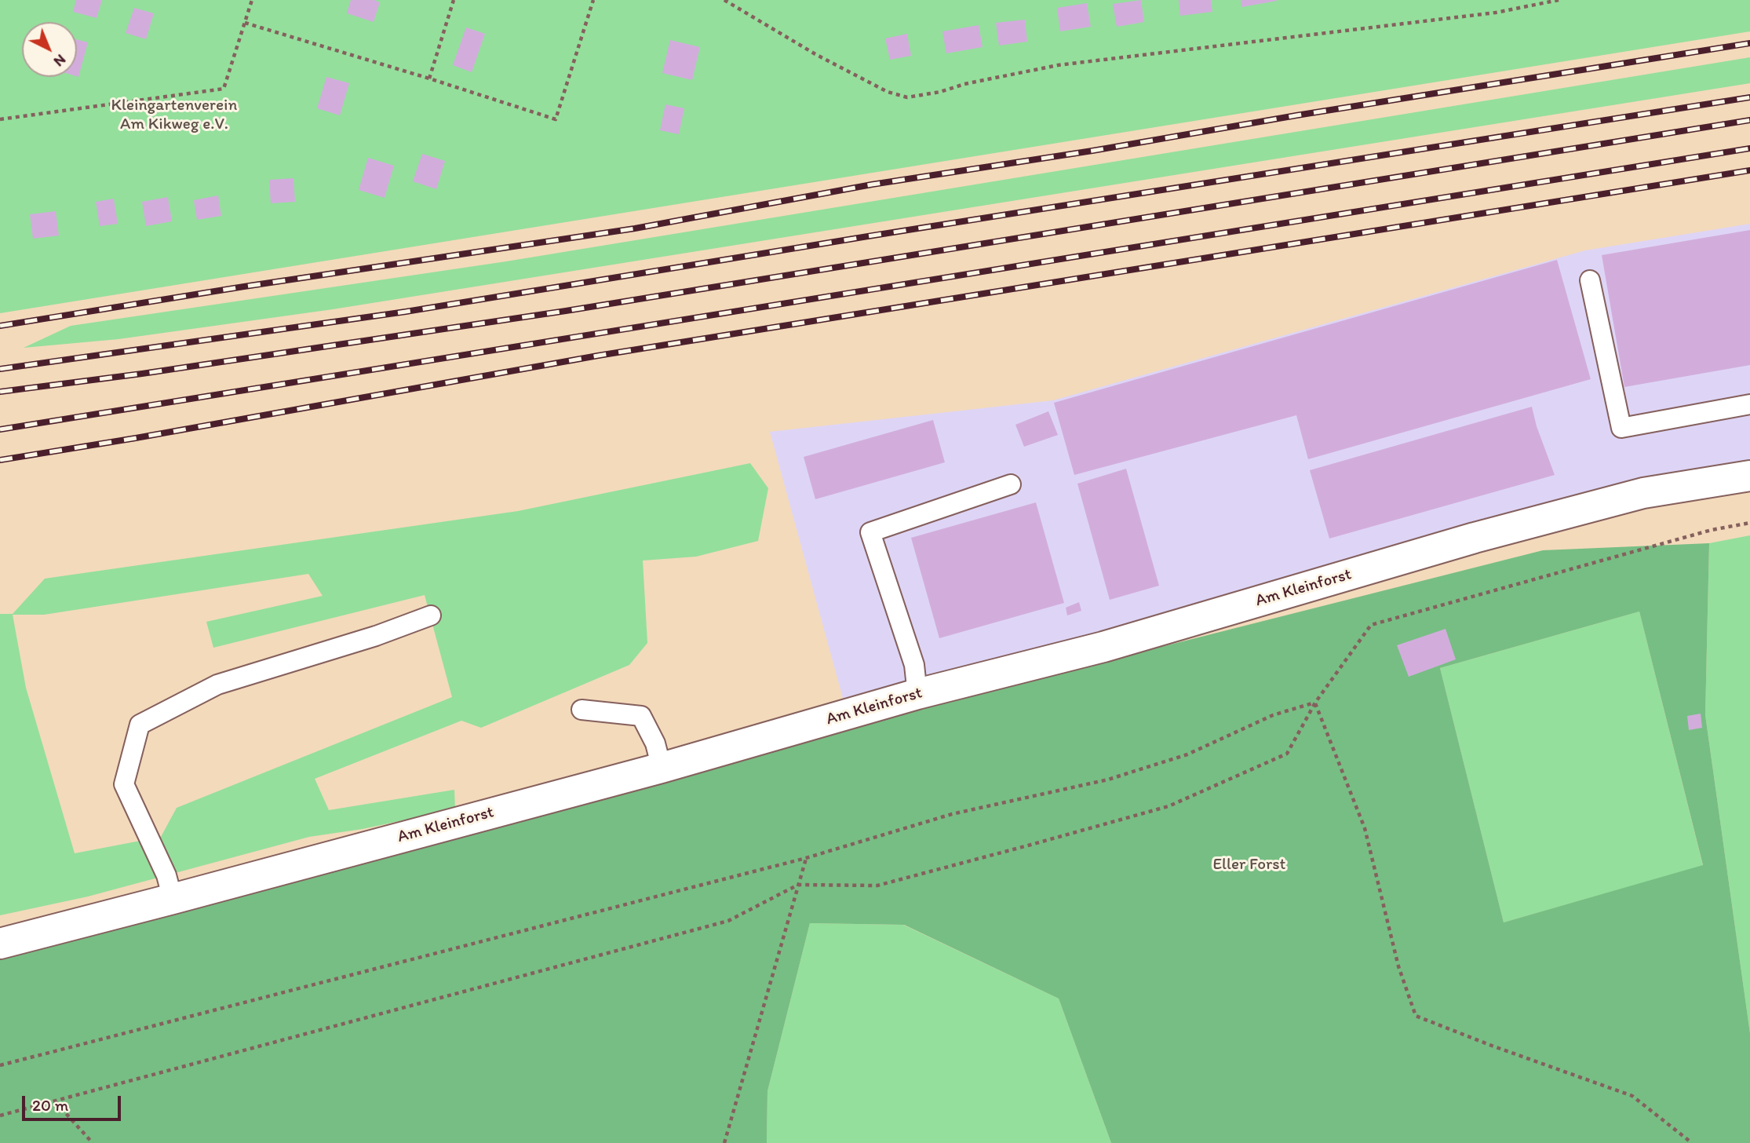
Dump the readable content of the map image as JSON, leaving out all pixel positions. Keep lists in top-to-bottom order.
{
  "streets": {
    "street": ["Am Kleinforst"]
  },
  "parks": ["Kleingartenverein Am Kikweg e.V.", "Eller Forst"],
  "scale_bar": "20 m",
  "north": "bottom right"
}
